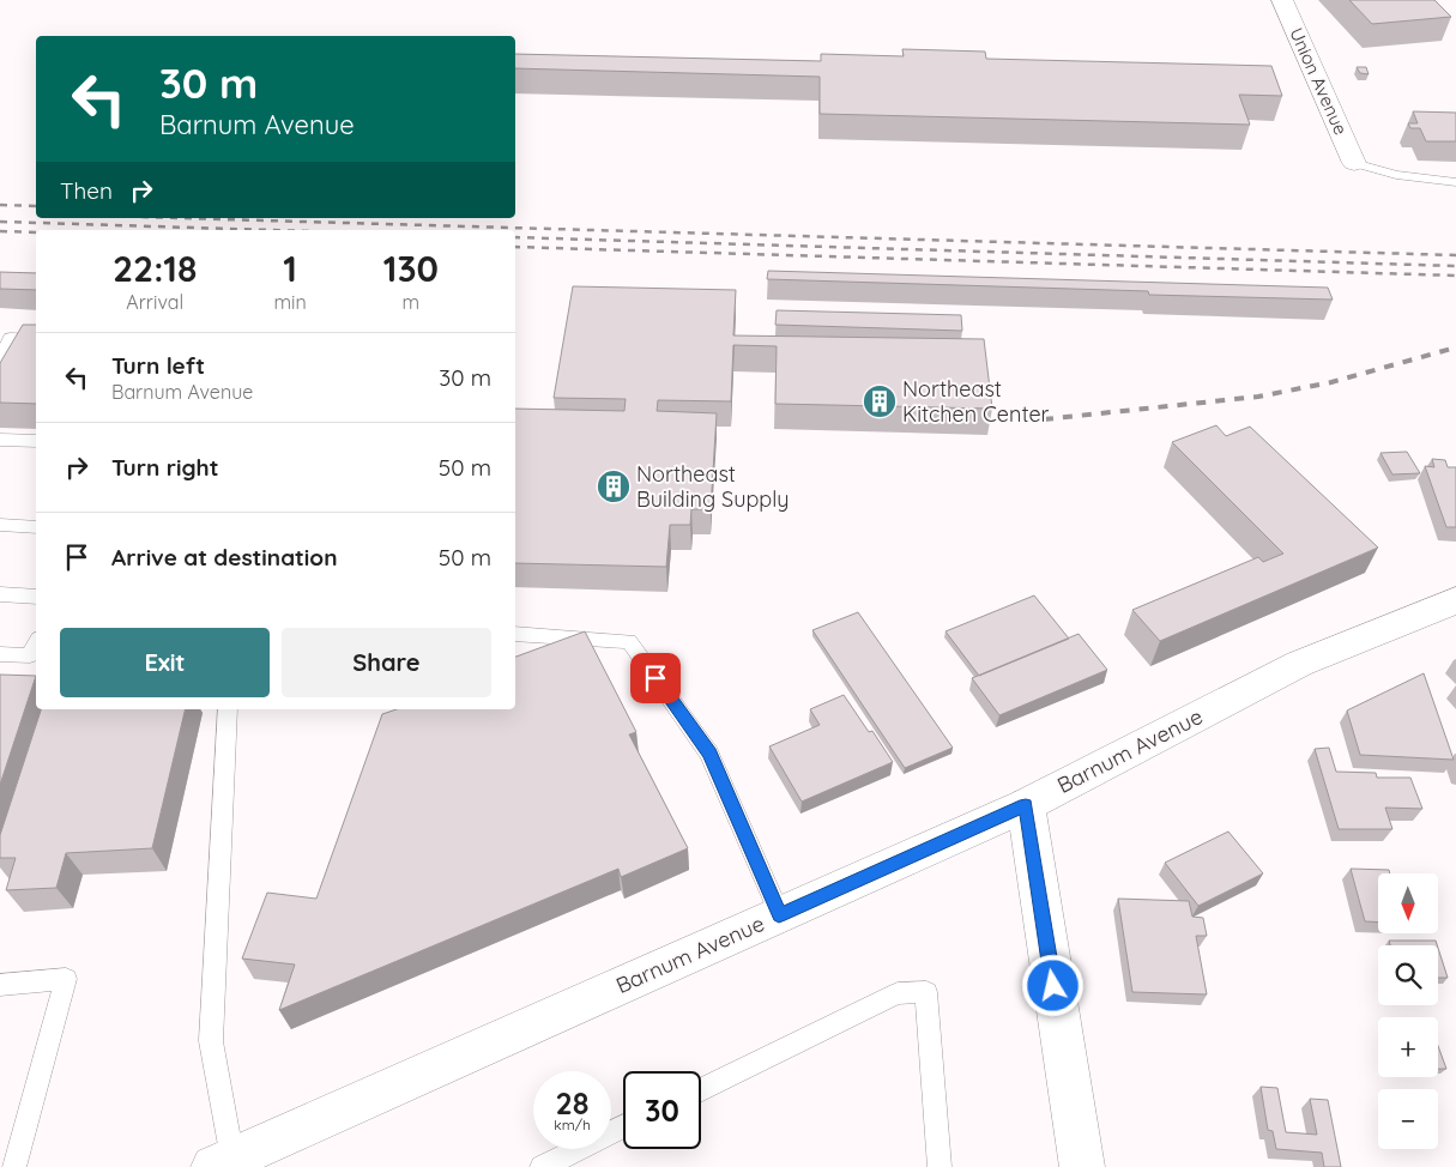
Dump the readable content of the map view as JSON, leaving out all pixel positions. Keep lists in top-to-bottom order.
{
  "streets": {
    "main road": ["Union Avenue", "Barnum Avenue"]
  },
  "places": {
    "building": ["Northeast Kitchen Center", "Northeast Building Supply"]
  },
  "north": "bottom",
  "page": {
    "turn": ["30 m", "Barnum Avenue"],
    "then": "Then",
    "eta": [
      "22:18",
      "Arrival",
      "1",
      "min",
      "130",
      "m"
    ],
    "list": [
      {
        "name": "Turn left",
        "note": "Barnum Avenue",
        "value": "30 m"
      },
      {
        "name": "Turn right",
        "value": "50 m"
      },
      {
        "name": "Arrive at destination",
        "value": "50 m"
      }
    ],
    "buttons": ["Exit", "Share"],
    "map_buttons": ["+", "−"],
    "speed": "28 km/h",
    "limit": "30"
  }
}
